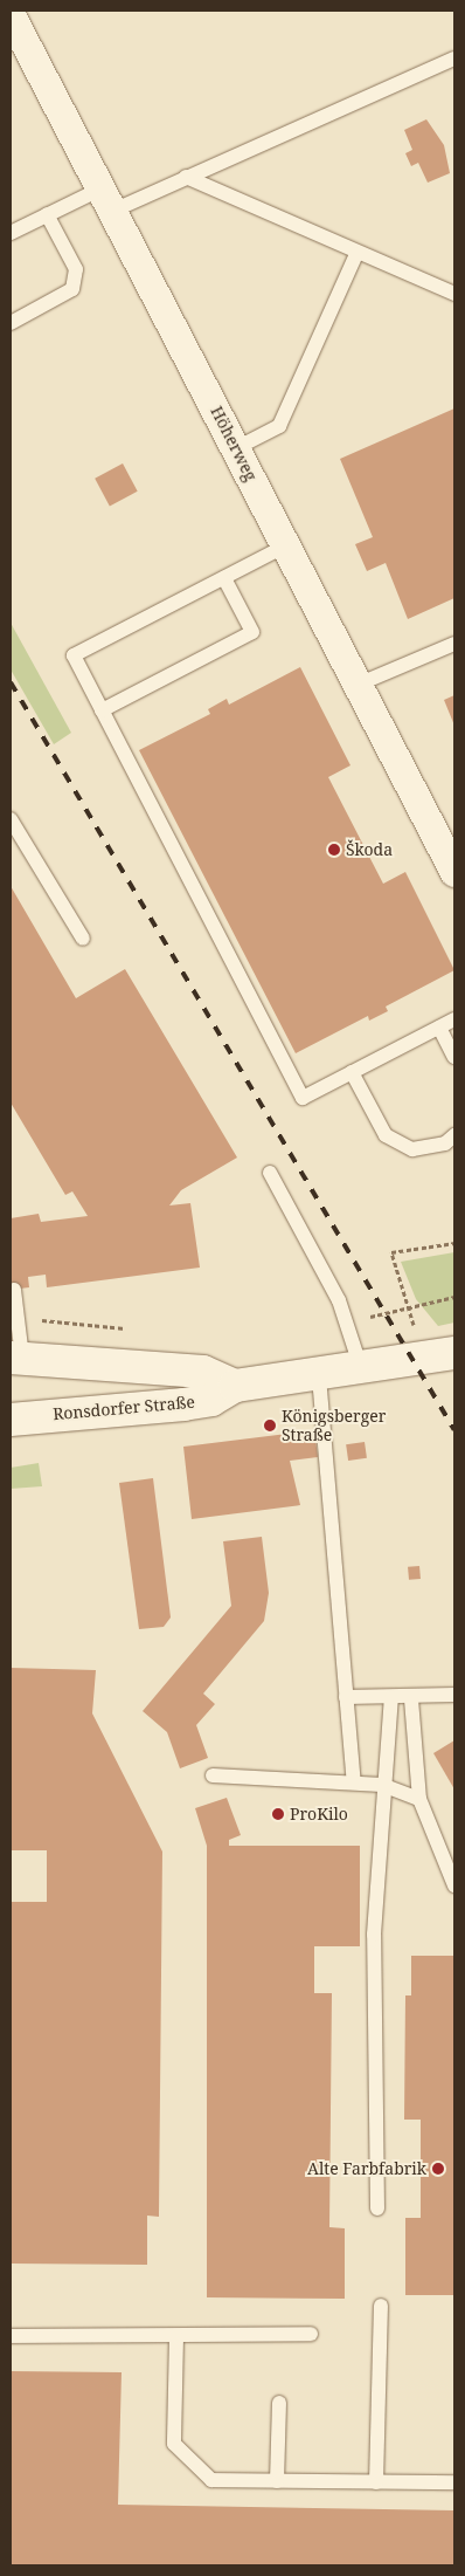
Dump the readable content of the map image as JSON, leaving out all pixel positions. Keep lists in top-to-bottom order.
{
  "streets": {
    "main road": ["Ronsdorfer Straße"],
    "street": ["Höherweg"]
  },
  "places": [
    "Škoda",
    "Königsberger Straße",
    "ProKilo",
    "Alte Farbfabrik"
  ]
}
